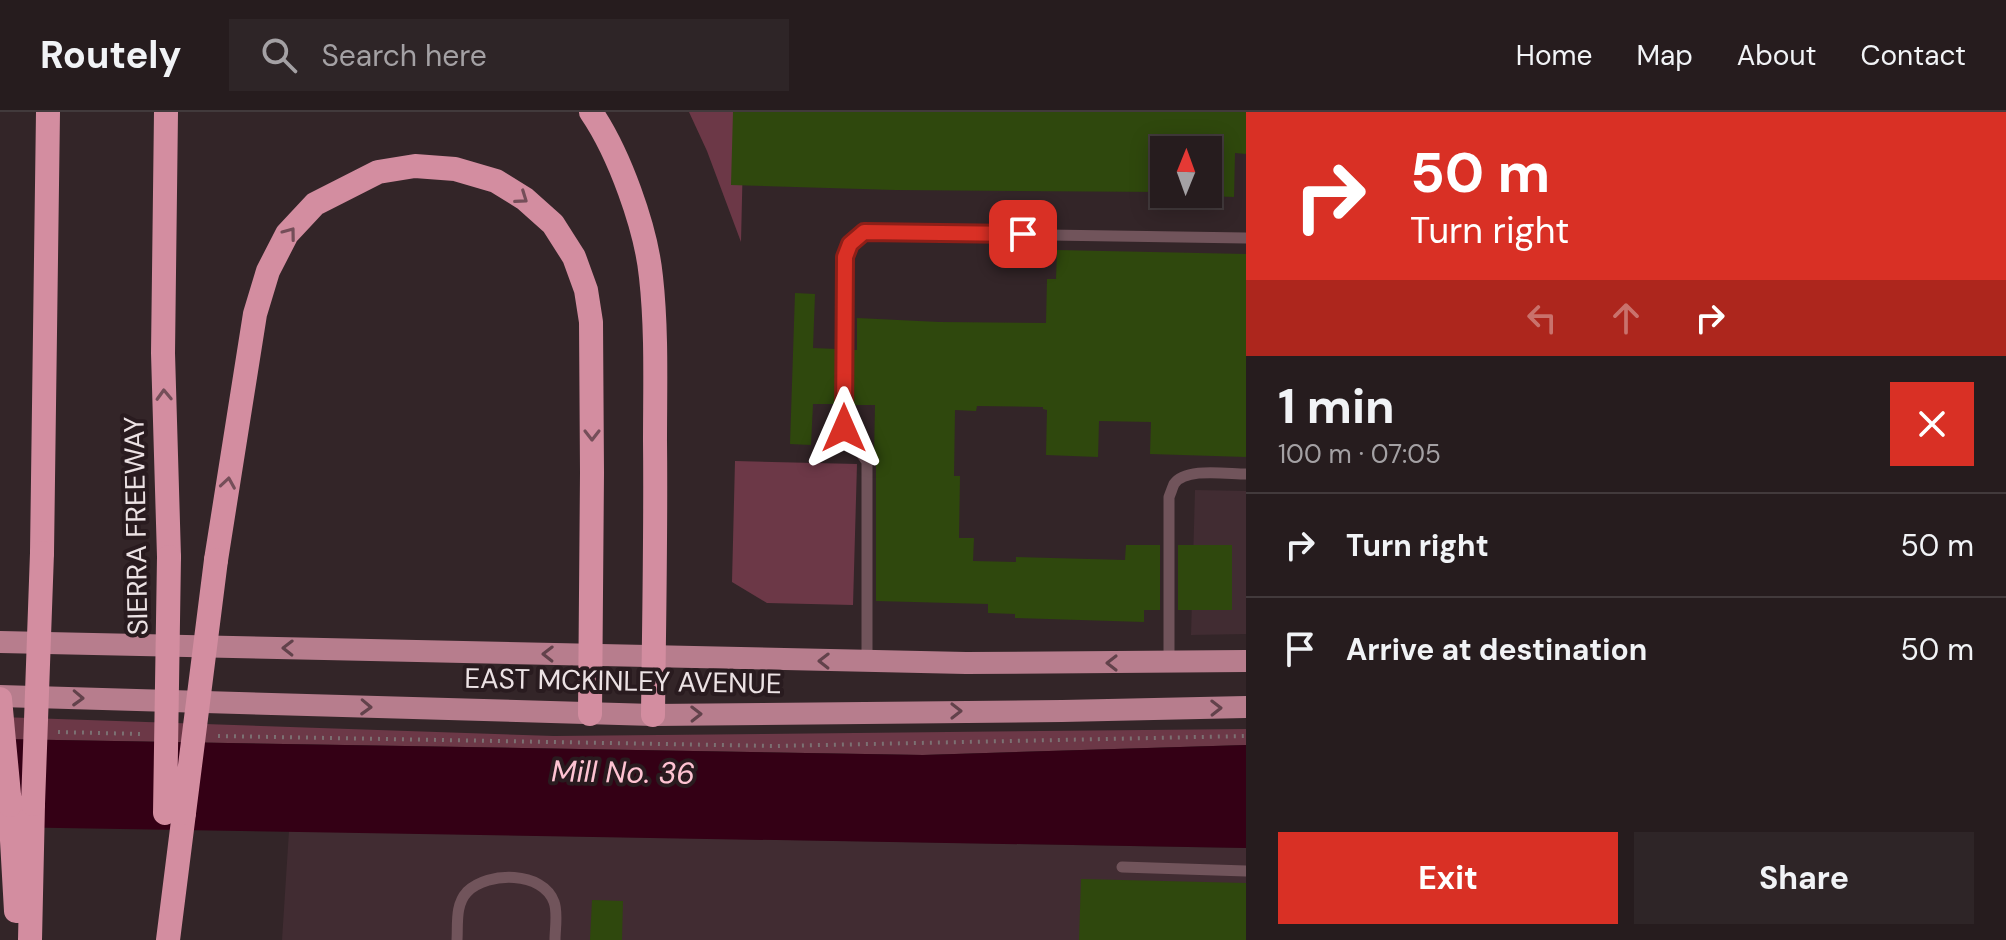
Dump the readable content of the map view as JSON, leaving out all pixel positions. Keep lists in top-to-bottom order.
{
  "streets": {
    "highway": ["SIERRA FREEWAY"],
    "main road": ["EAST MCKINLEY AVENUE"]
  },
  "water": ["Mill No. 36"],
  "north": "top",
  "page": {
    "header": "Routely",
    "search": "Search here",
    "nav": [
      "Home",
      "Map",
      "About",
      "Contact"
    ],
    "turn": ["50 m", "Turn right"],
    "heading": ["1 min", "100 m · 07:05"],
    "list": [
      {
        "name": "Turn right",
        "value": "50 m"
      },
      {
        "name": "Arrive at destination",
        "value": "50 m"
      }
    ],
    "buttons": ["Exit", "Share"]
  }
}
